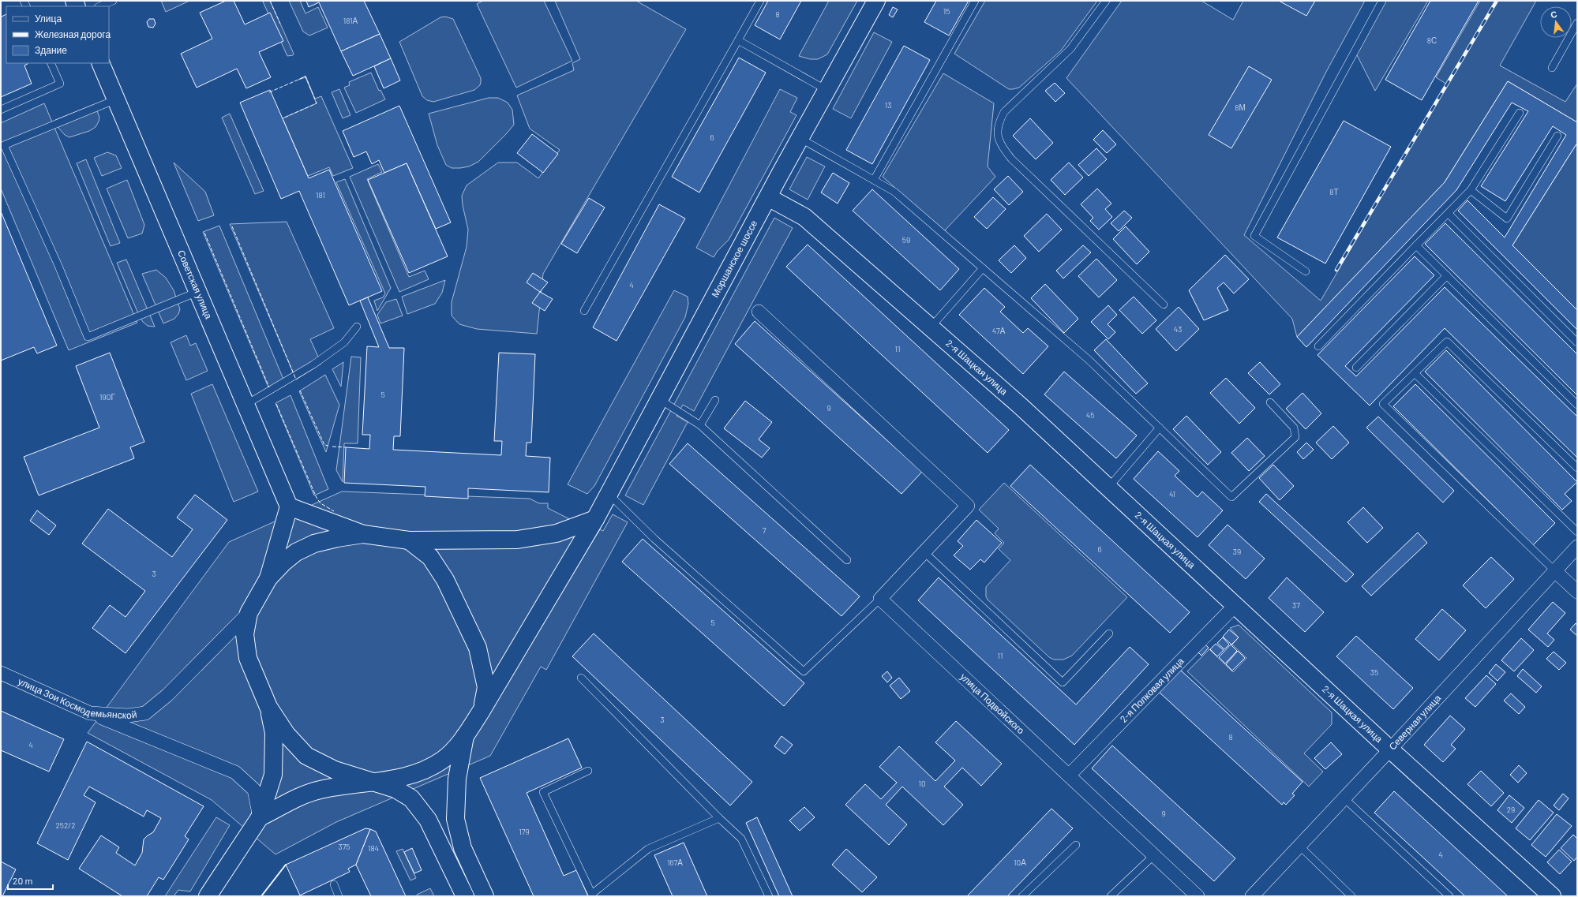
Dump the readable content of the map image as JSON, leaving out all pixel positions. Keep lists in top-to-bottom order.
{
  "streets": {
    "main road": ["Моршанское шоссе", "Советская улица", "2-я Шацкая улица"],
    "street": [
      "2-я Полковая улица",
      "улица Зои Космодемьянской",
      "улица Подвойского",
      "Северная улица"
    ]
  },
  "crossings": [
    ["Моршанское шоссе", "2-я Шацкая улица"],
    ["2-я Шацкая улица", "2-я Полковая улица"],
    ["2-я Шацкая улица", "Северная улица"],
    ["2-я Полковая улица", "улица Подвойского"]
  ],
  "house_numbers": [
    "15",
    "8",
    "181А",
    "8С",
    "13",
    "8М",
    "6",
    "8Т",
    "181",
    "59",
    "4",
    "43",
    "47А",
    "11",
    "5",
    "190Г",
    "9",
    "45",
    "41",
    "7",
    "6",
    "39",
    "3",
    "37",
    "5",
    "11",
    "35",
    "3",
    "8",
    "4",
    "10",
    "29",
    "9",
    "252/2",
    "179",
    "375",
    "184",
    "4",
    "167А",
    "10А"
  ],
  "legend": ["Улица", "Железная дорога", "Здание"],
  "scale_bar": "20 m",
  "north": "top"
}
